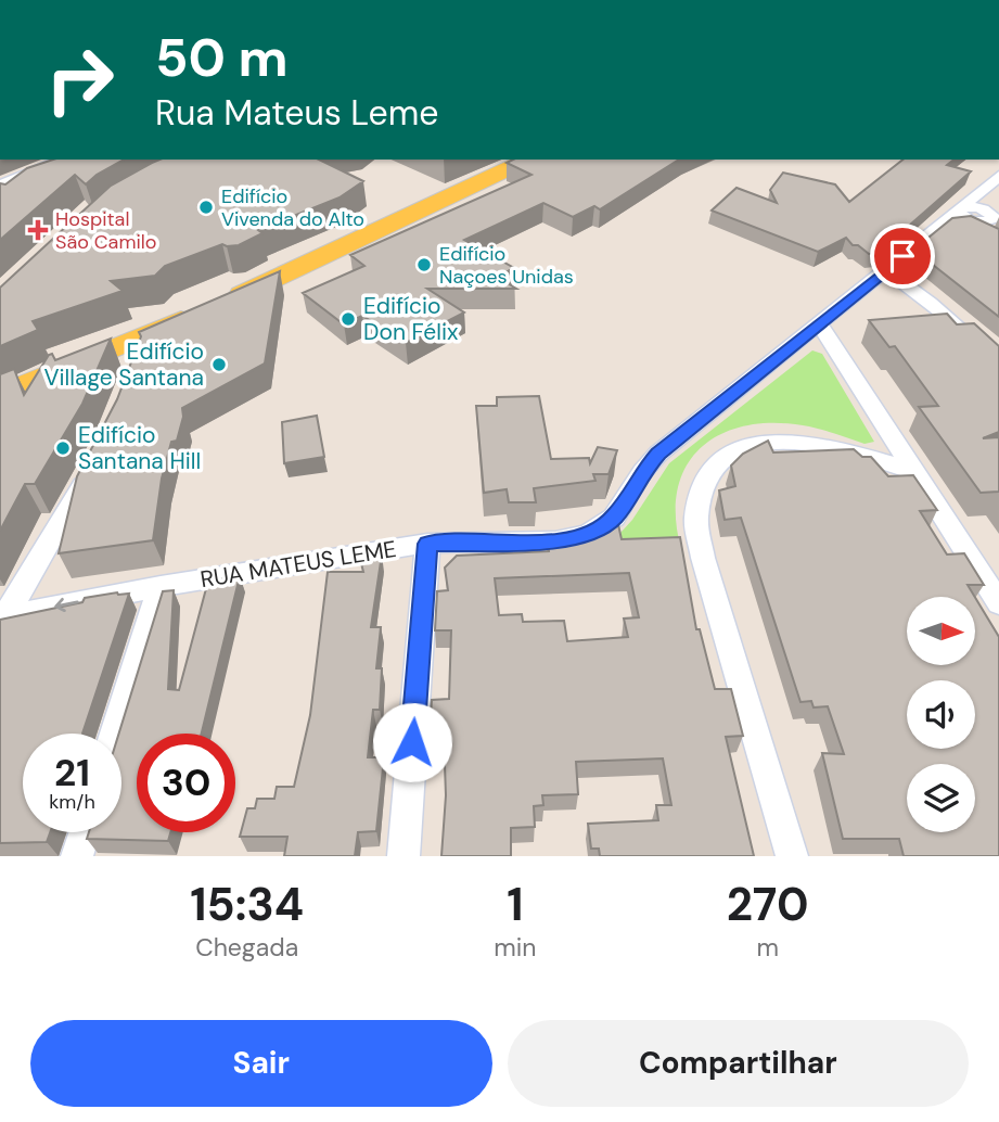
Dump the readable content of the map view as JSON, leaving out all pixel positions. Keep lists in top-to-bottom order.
{
  "streets": {
    "street": ["RUA MATEUS LEME"]
  },
  "places": {
    "other": [
      "Edifício Vivenda do Alto",
      "Edifício Naçoes Unidas",
      "Edifício Don Félix",
      "Edifício Village Santana",
      "Edifício Santana Hill"
    ],
    "health": ["Hospital São Camilo"]
  },
  "north": "right",
  "page": {
    "turn": ["50 m", "Rua Mateus Leme"],
    "speed": "21 km/h",
    "limit": "30",
    "eta": [
      "15:34",
      "Chegada",
      "1",
      "min",
      "270",
      "m"
    ],
    "buttons": ["Sair", "Compartilhar"]
  }
}
